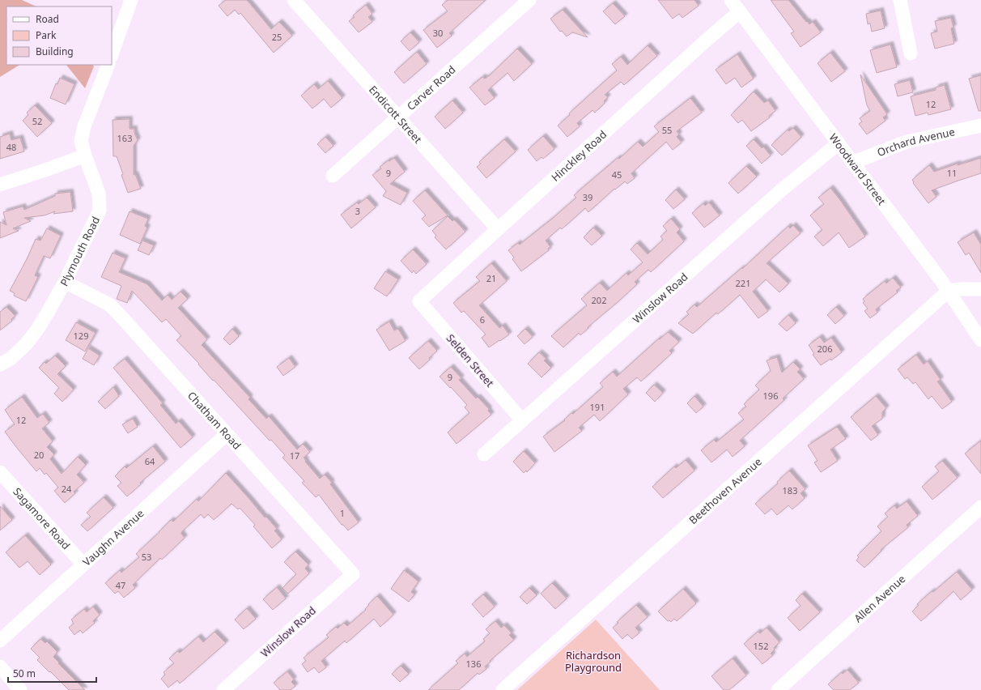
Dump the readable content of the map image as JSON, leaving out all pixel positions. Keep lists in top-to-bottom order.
{
  "streets": {
    "street": [
      "Carver Road",
      "Endicott Street",
      "Orchard Avenue",
      "Hinckley Road",
      "Woodward Street",
      "Plymouth Road",
      "Winslow Road",
      "Selden Street",
      "Chatham Road",
      "Beethoven Avenue",
      "Sagamore Road",
      "Vaughn Avenue",
      "Allen Avenue"
    ]
  },
  "crossings": [
    ["Carver Road", "Endicott Street"],
    ["Endicott Street", "Hinckley Road"],
    ["Orchard Avenue", "Woodward Street"],
    ["Hinckley Road", "Woodward Street"],
    ["Hinckley Road", "Selden Street"],
    ["Woodward Street", "Winslow Road"],
    ["Woodward Street", "Beethoven Avenue"],
    ["Plymouth Road", "Chatham Road"],
    ["Winslow Road", "Selden Street"],
    ["Winslow Road", "Chatham Road"],
    ["Chatham Road", "Vaughn Avenue"],
    ["Sagamore Road", "Vaughn Avenue"]
  ],
  "parks": ["Richardson Playground"],
  "house_numbers": [
    "30",
    "25",
    "12",
    "52",
    "55",
    "163",
    "48",
    "9",
    "11",
    "45",
    "39",
    "3",
    "21",
    "221",
    "202",
    "6",
    "129",
    "206",
    "9",
    "196",
    "191",
    "12",
    "20",
    "17",
    "64",
    "24",
    "183",
    "1",
    "53",
    "47",
    "152",
    "136"
  ],
  "legend": ["Road", "Park", "Building"],
  "scale_bar": "50 m"
}
